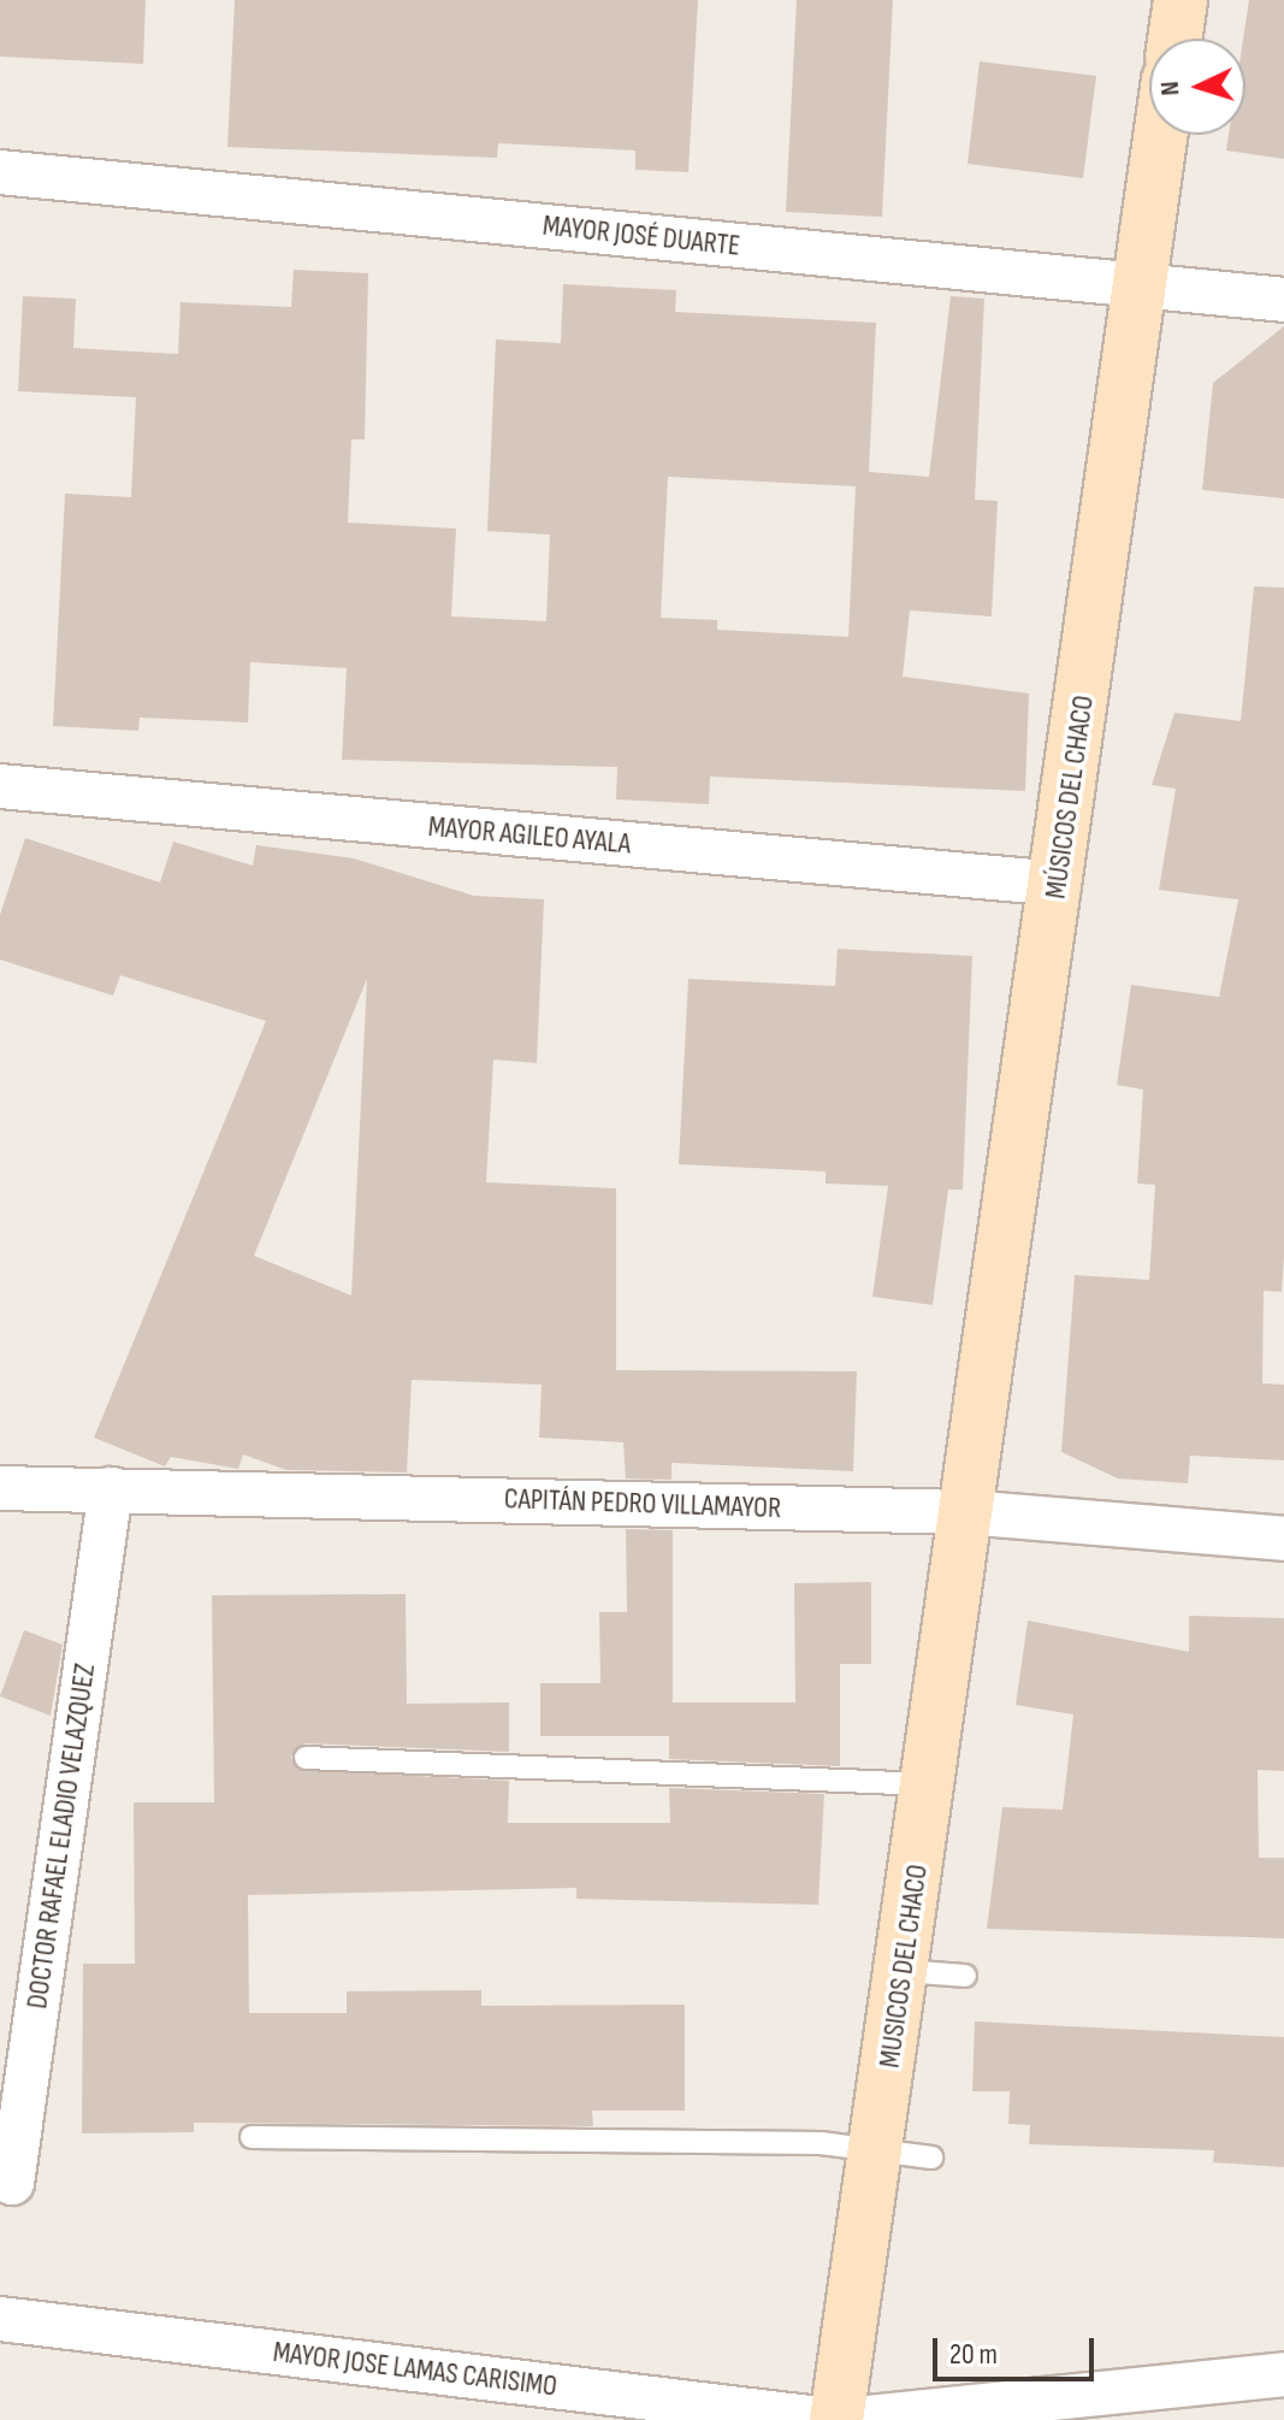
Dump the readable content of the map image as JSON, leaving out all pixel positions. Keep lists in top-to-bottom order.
{
  "streets": {
    "street": [
      "MAYOR JOSÉ DUARTE",
      "MÚSICOS DEL CHACO",
      "MAYOR AGILEO AYALA",
      "CAPITÁN PEDRO VILLAMAYOR",
      "DOCTOR RAFAEL ELADIO VELAZQUEZ",
      "MUSICOS DEL CHACO",
      "MAYOR JOSE LAMAS CARISIMO"
    ]
  },
  "crossings": [
    ["MAYOR JOSÉ DUARTE", "MÚSICOS DEL CHACO"],
    ["MÚSICOS DEL CHACO", "MAYOR AGILEO AYALA"],
    ["MÚSICOS DEL CHACO", "CAPITÁN PEDRO VILLAMAYOR"],
    ["MÚSICOS DEL CHACO", "MUSICOS DEL CHACO"],
    ["CAPITÁN PEDRO VILLAMAYOR", "DOCTOR RAFAEL ELADIO VELAZQUEZ"],
    ["CAPITÁN PEDRO VILLAMAYOR", "MUSICOS DEL CHACO"],
    ["MUSICOS DEL CHACO", "MAYOR JOSE LAMAS CARISIMO"]
  ],
  "scale_bar": "20 m",
  "north": "left"
}
